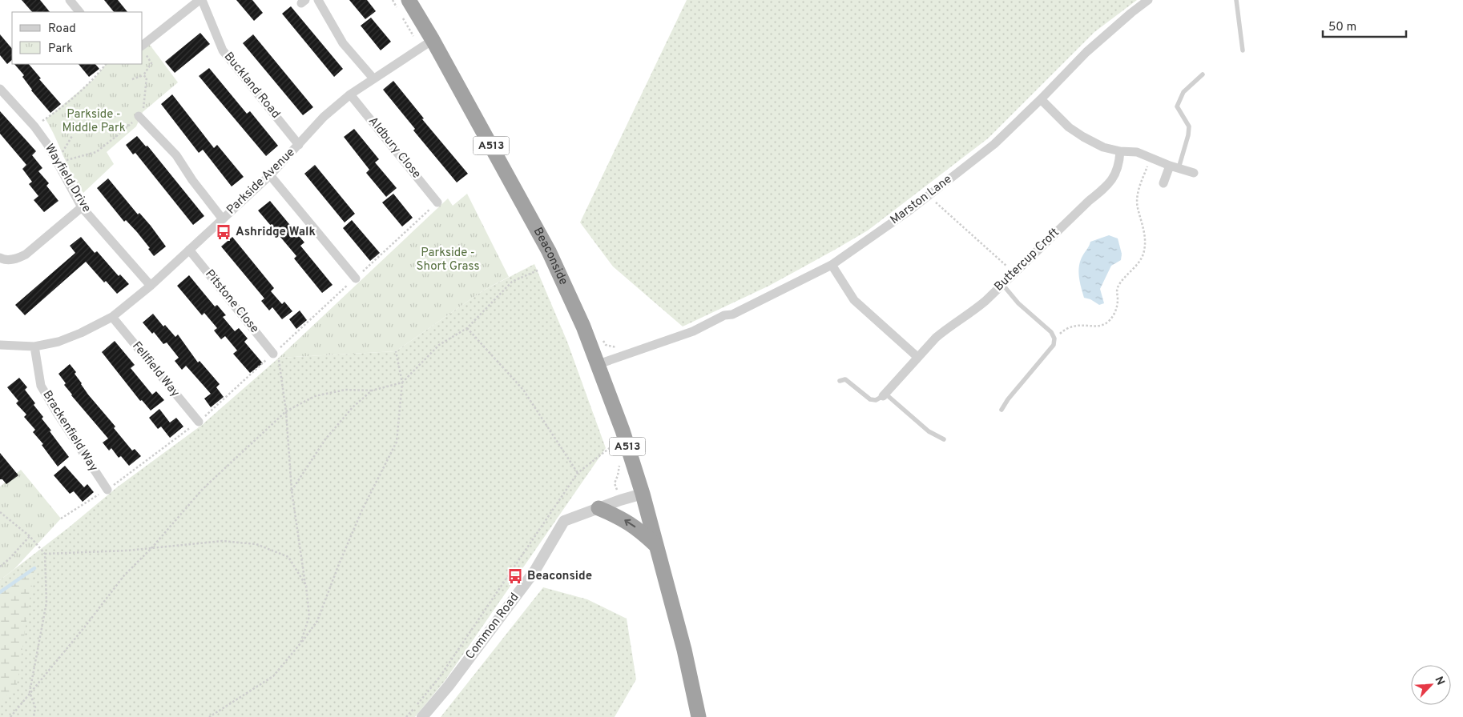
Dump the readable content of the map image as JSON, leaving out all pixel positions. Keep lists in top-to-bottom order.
{
  "streets": {
    "highway": ["A513", "Beaconside"],
    "street": [
      "Buckland Road",
      "Aldbury Close",
      "Wayfield Drive",
      "Parkside Avenue",
      "Marston Lane",
      "Buttercup Croft",
      "Pitstone Close",
      "Fellfield Way",
      "Brackenfield Way",
      "Common Road"
    ]
  },
  "crossings": [
    ["Buckland Road", "Parkside Avenue"],
    ["Aldbury Close", "Parkside Avenue"],
    ["Wayfield Drive", "Parkside Avenue"],
    ["Parkside Avenue", "Beaconside"],
    ["Parkside Avenue", "Pitstone Close"],
    ["Parkside Avenue", "Fellfield Way"],
    ["Parkside Avenue", "Brackenfield Way"],
    ["Marston Lane", "Beaconside"],
    ["Beaconside", "Common Road"]
  ],
  "parks": ["Parkside - Middle Park", "Parkside - Short Grass"],
  "places": {
    "bus stop": ["Ashridge Walk", "Beaconside"]
  },
  "legend": ["Road", "Park"],
  "scale_bar": "50 m",
  "north": "top right"
}
